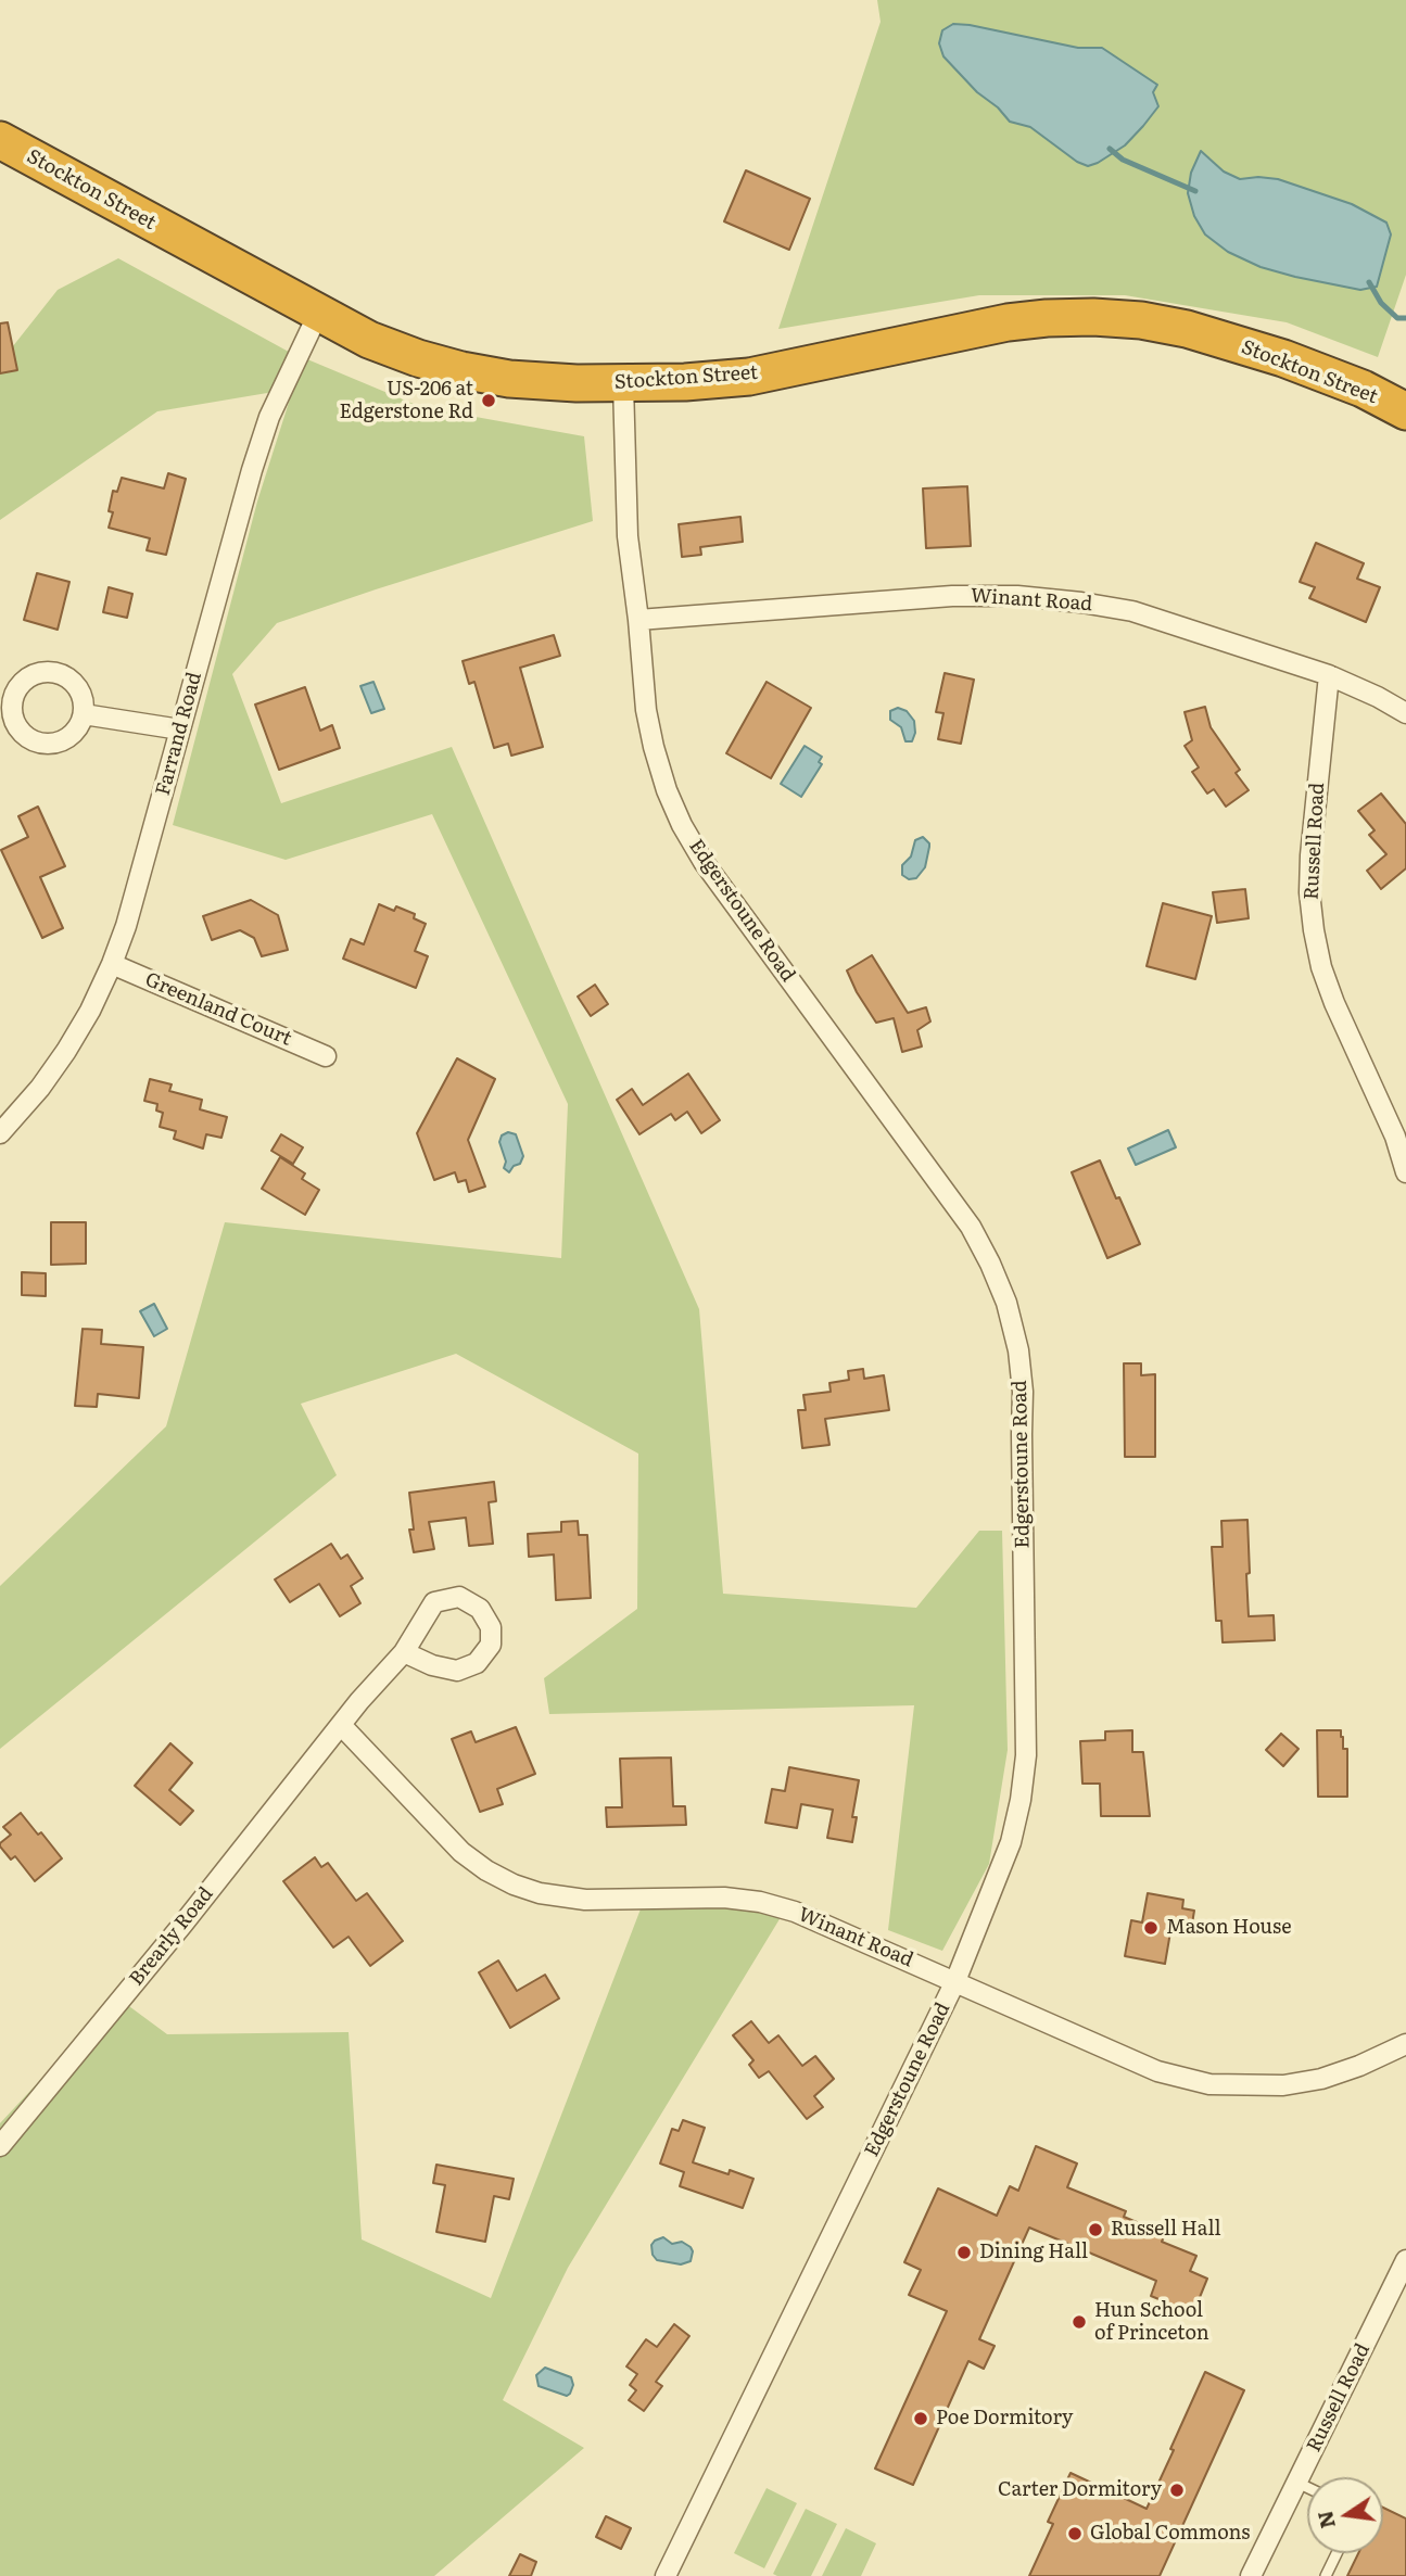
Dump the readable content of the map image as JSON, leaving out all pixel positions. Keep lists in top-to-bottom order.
{
  "streets": {
    "highway": ["Stockton Street"],
    "street": [
      "Winant Road",
      "Farrand Road",
      "Russell Road",
      "Edgerstoune Road",
      "Greenland Court",
      "Brearly Road"
    ]
  },
  "crossings": [
    ["Stockton Street", "Farrand Road"],
    ["Stockton Street", "Edgerstoune Road"],
    ["Winant Road", "Russell Road"],
    ["Winant Road", "Edgerstoune Road"],
    ["Winant Road", "Brearly Road"],
    ["Farrand Road", "Greenland Court"]
  ],
  "places": [
    "US-206 at Edgerstone Rd",
    "Mason House",
    "Russell Hall",
    "Dining Hall",
    "Hun School of Princeton",
    "Poe Dormitory",
    "Carter Dormitory",
    "Global Commons"
  ],
  "north": "left"
}
